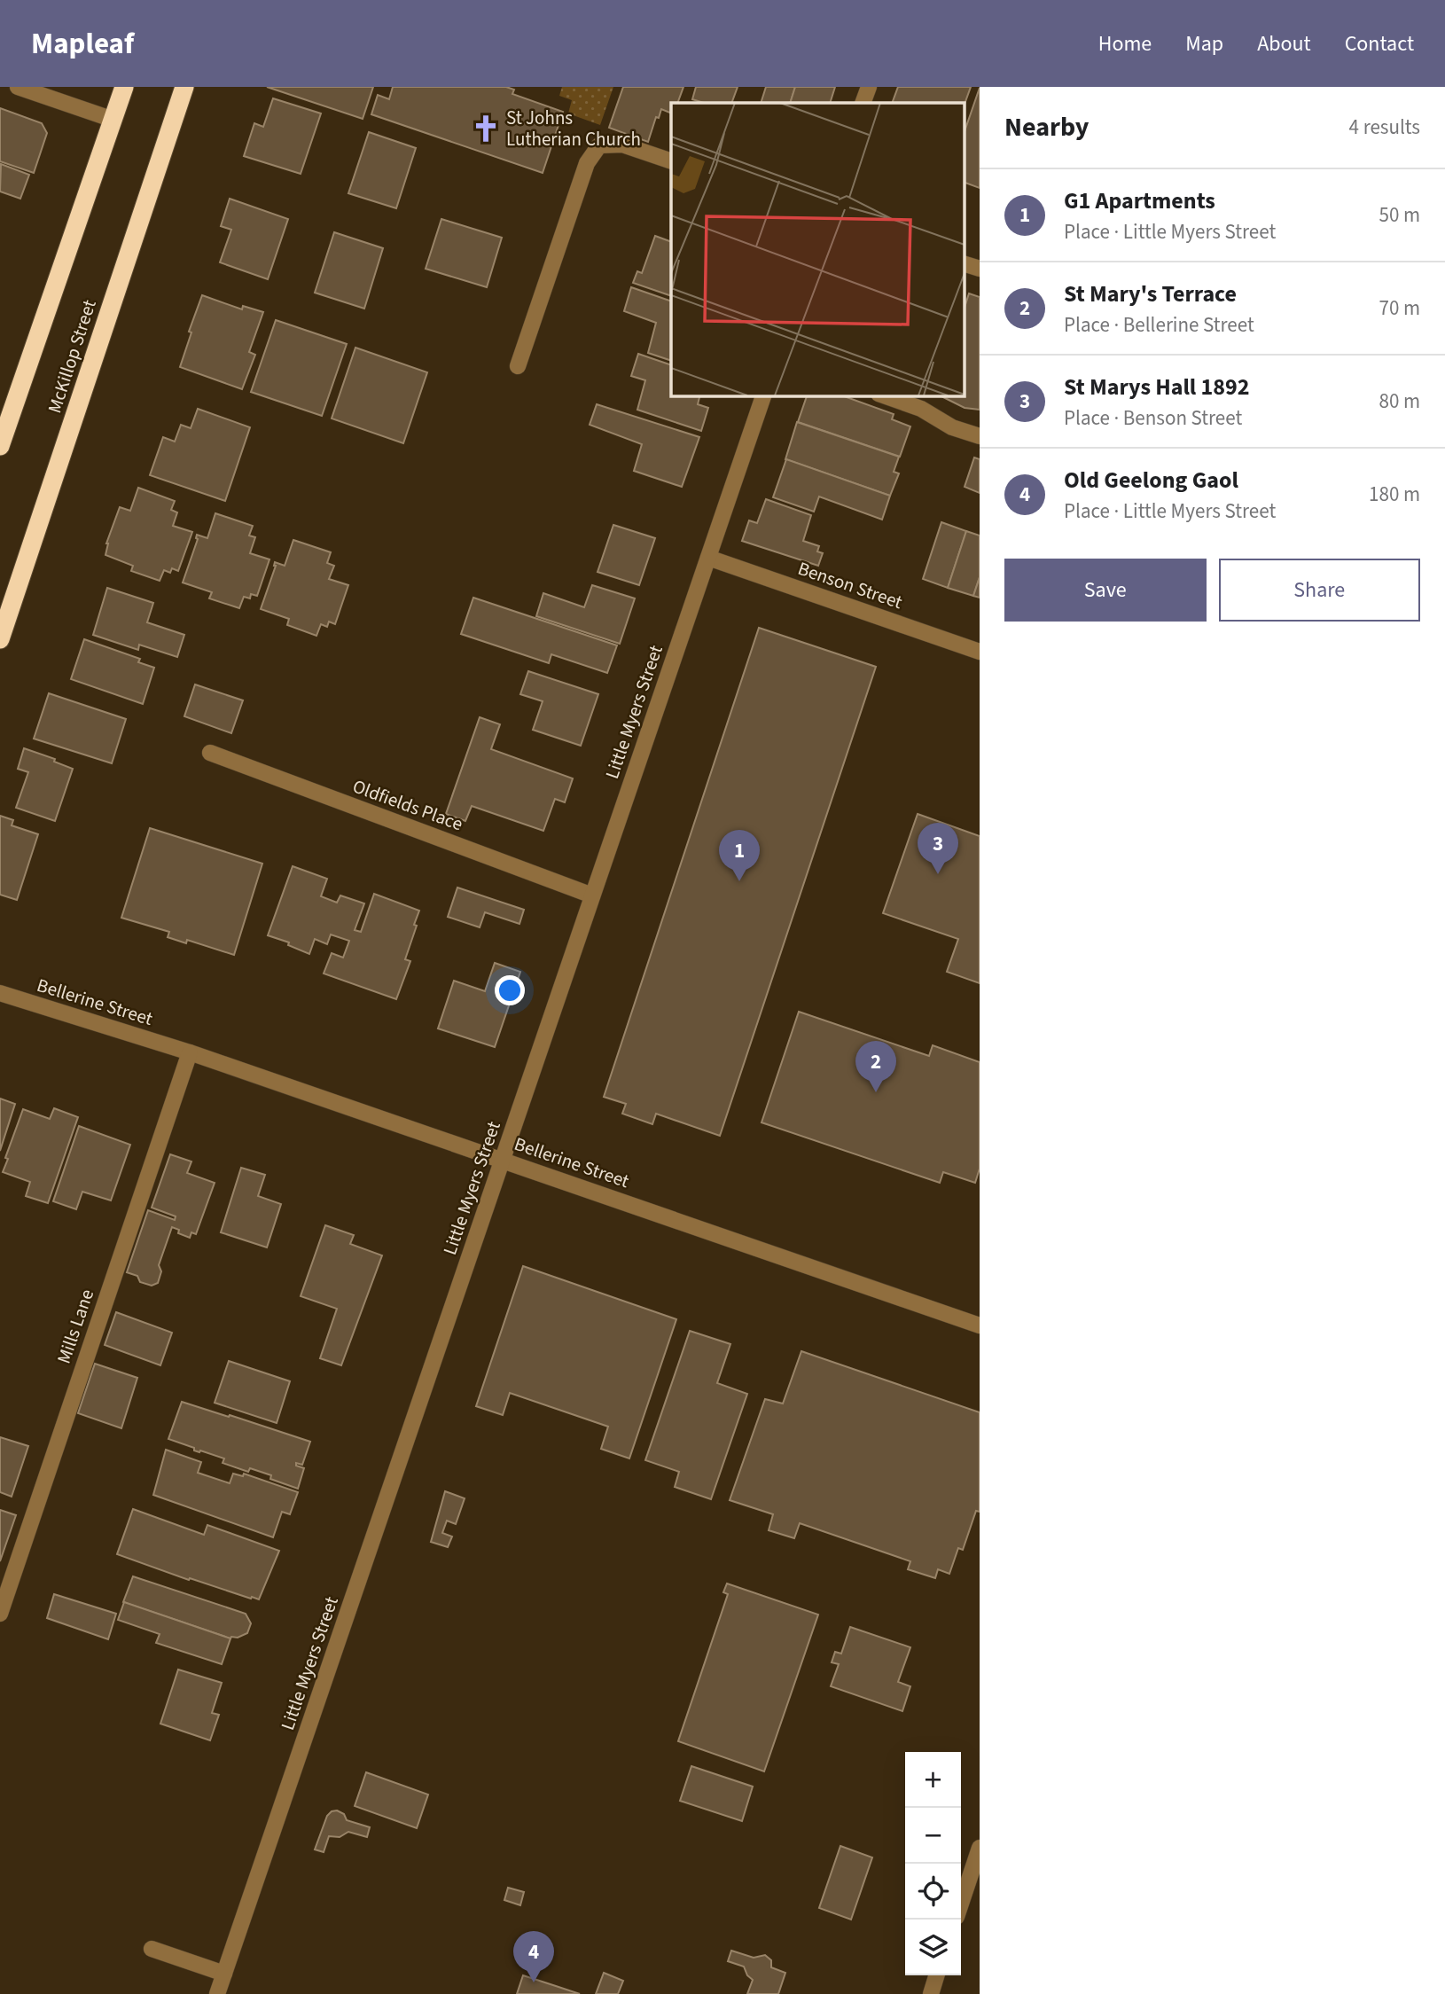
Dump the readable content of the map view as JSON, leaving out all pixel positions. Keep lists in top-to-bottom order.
{
  "streets": {
    "highway": ["McKillop Street"],
    "street": [
      "Benson Street",
      "Little Myers Street",
      "Oldfields Place",
      "Bellerine Street",
      "Mills Lane"
    ]
  },
  "crossings": [
    ["Benson Street", "Little Myers Street"],
    ["Little Myers Street", "Oldfields Place"],
    ["Little Myers Street", "Bellerine Street"],
    ["Bellerine Street", "Mills Lane"]
  ],
  "places": {
    "church": ["St Johns Lutherian Church"]
  },
  "page": {
    "header": "Mapleaf",
    "nav": [
      "Home",
      "Map",
      "About",
      "Contact"
    ],
    "heading": ["Nearby", "4 results"],
    "list": [
      {
        "mark": "1",
        "name": "G1 Apartments",
        "note": "Place · Little Myers Street",
        "value": "50 m"
      },
      {
        "mark": "2",
        "name": "St Mary's Terrace",
        "note": "Place · Bellerine Street",
        "value": "70 m"
      },
      {
        "mark": "3",
        "name": "St Marys Hall 1892",
        "note": "Place · Benson Street",
        "value": "80 m"
      },
      {
        "mark": "4",
        "name": "Old Geelong Gaol",
        "note": "Place · Little Myers Street",
        "value": "180 m"
      }
    ],
    "buttons": ["Save", "Share"],
    "pins": [
      "3",
      "1",
      "2",
      "4"
    ],
    "map_buttons": ["+", "−"]
  }
}
